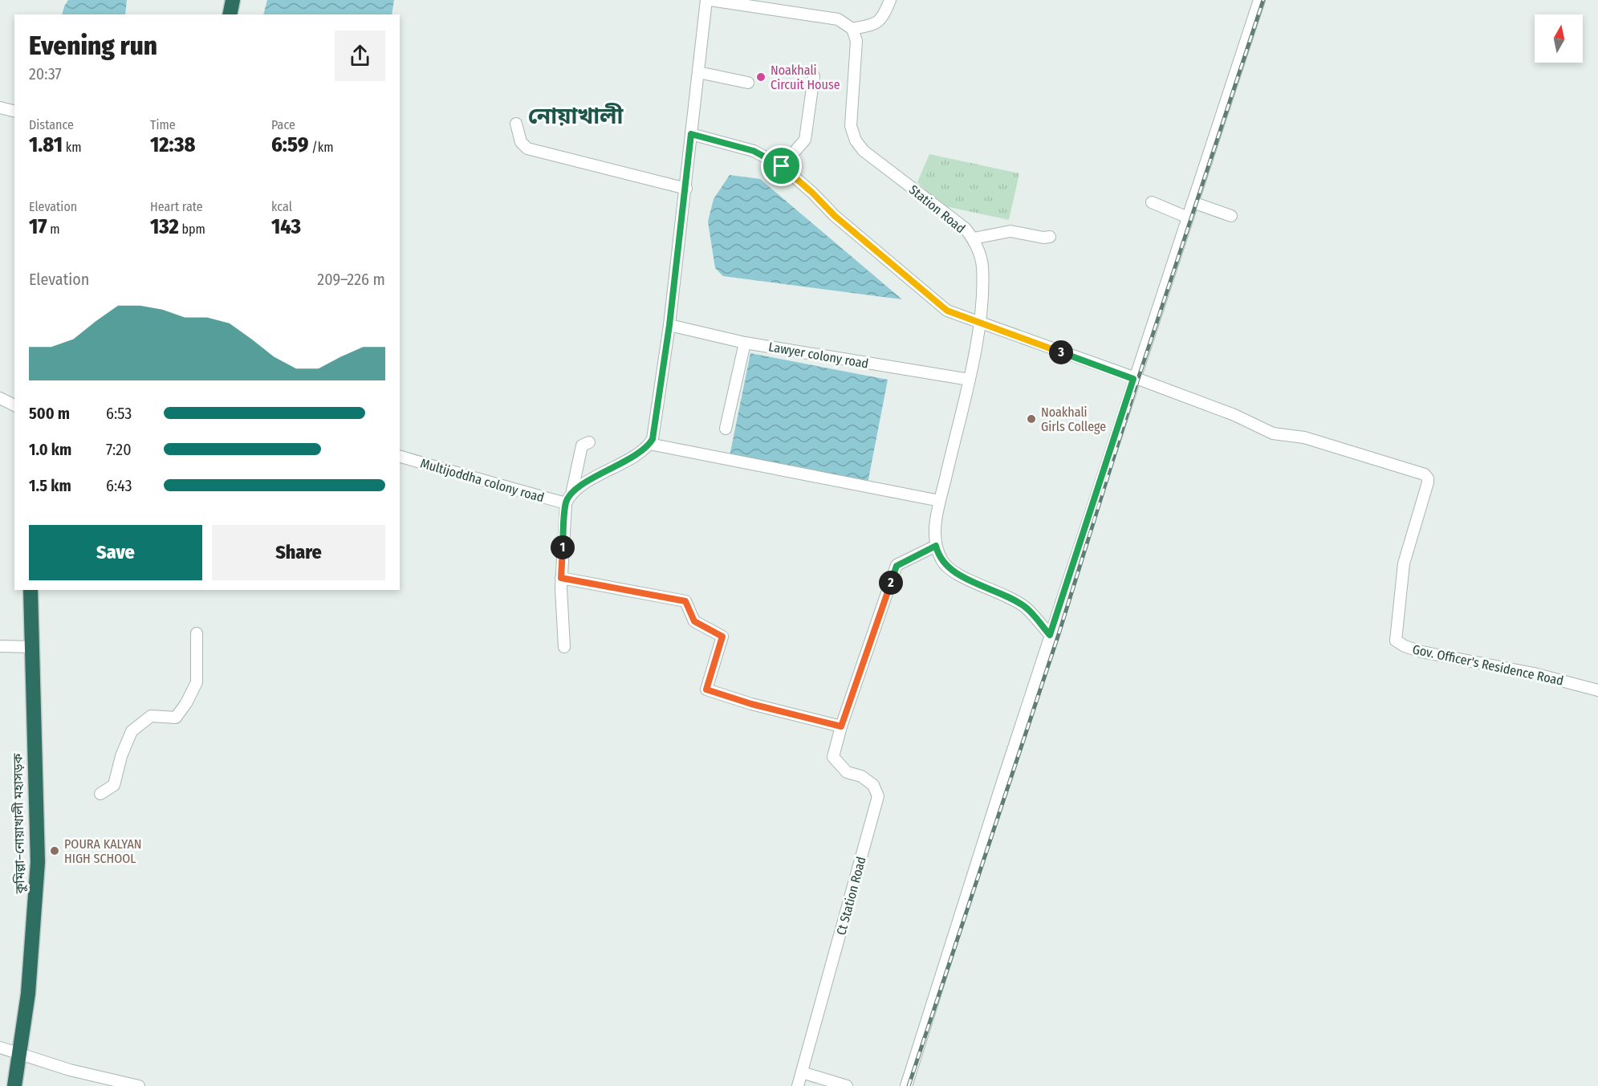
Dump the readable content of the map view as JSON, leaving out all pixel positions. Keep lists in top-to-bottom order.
{
  "streets": {
    "highway": ["কুমিল্লা–নোয়াখালী মহাসড়ক"],
    "street": [
      "Station Road",
      "Lawyer colony road",
      "Multijoddha colony road",
      "Gov. Officer's Residence Road",
      "Ct Station Road"
    ]
  },
  "crossings": [
    ["Station Road", "Lawyer colony road"],
    ["Station Road", "Gov. Officer's Residence Road"]
  ],
  "districts": ["নোয়াখালী"],
  "places": ["Noakhali Circuit House", "Noakhali Girls College", "POURA KALYAN HIGH SCHOOL"],
  "north": "top",
  "page": {
    "heading": ["Evening run", "20:37"],
    "stats": [
      ["Distance", "1.81 km"],
      ["Time", "12:38"],
      ["Pace", "6:59 /km"],
      ["Elevation", "17 m"],
      ["Heart rate", "132 bpm"],
      ["kcal", "143"]
    ],
    "chart": ["Elevation", "209–226 m"],
    "pins": ["3", "1", "2"],
    "list": [
      {
        "name": "500 m",
        "note": "6:53"
      },
      {
        "name": "1.0 km",
        "note": "7:20"
      },
      {
        "name": "1.5 km",
        "note": "6:43"
      }
    ],
    "buttons": ["Save", "Share"]
  }
}
